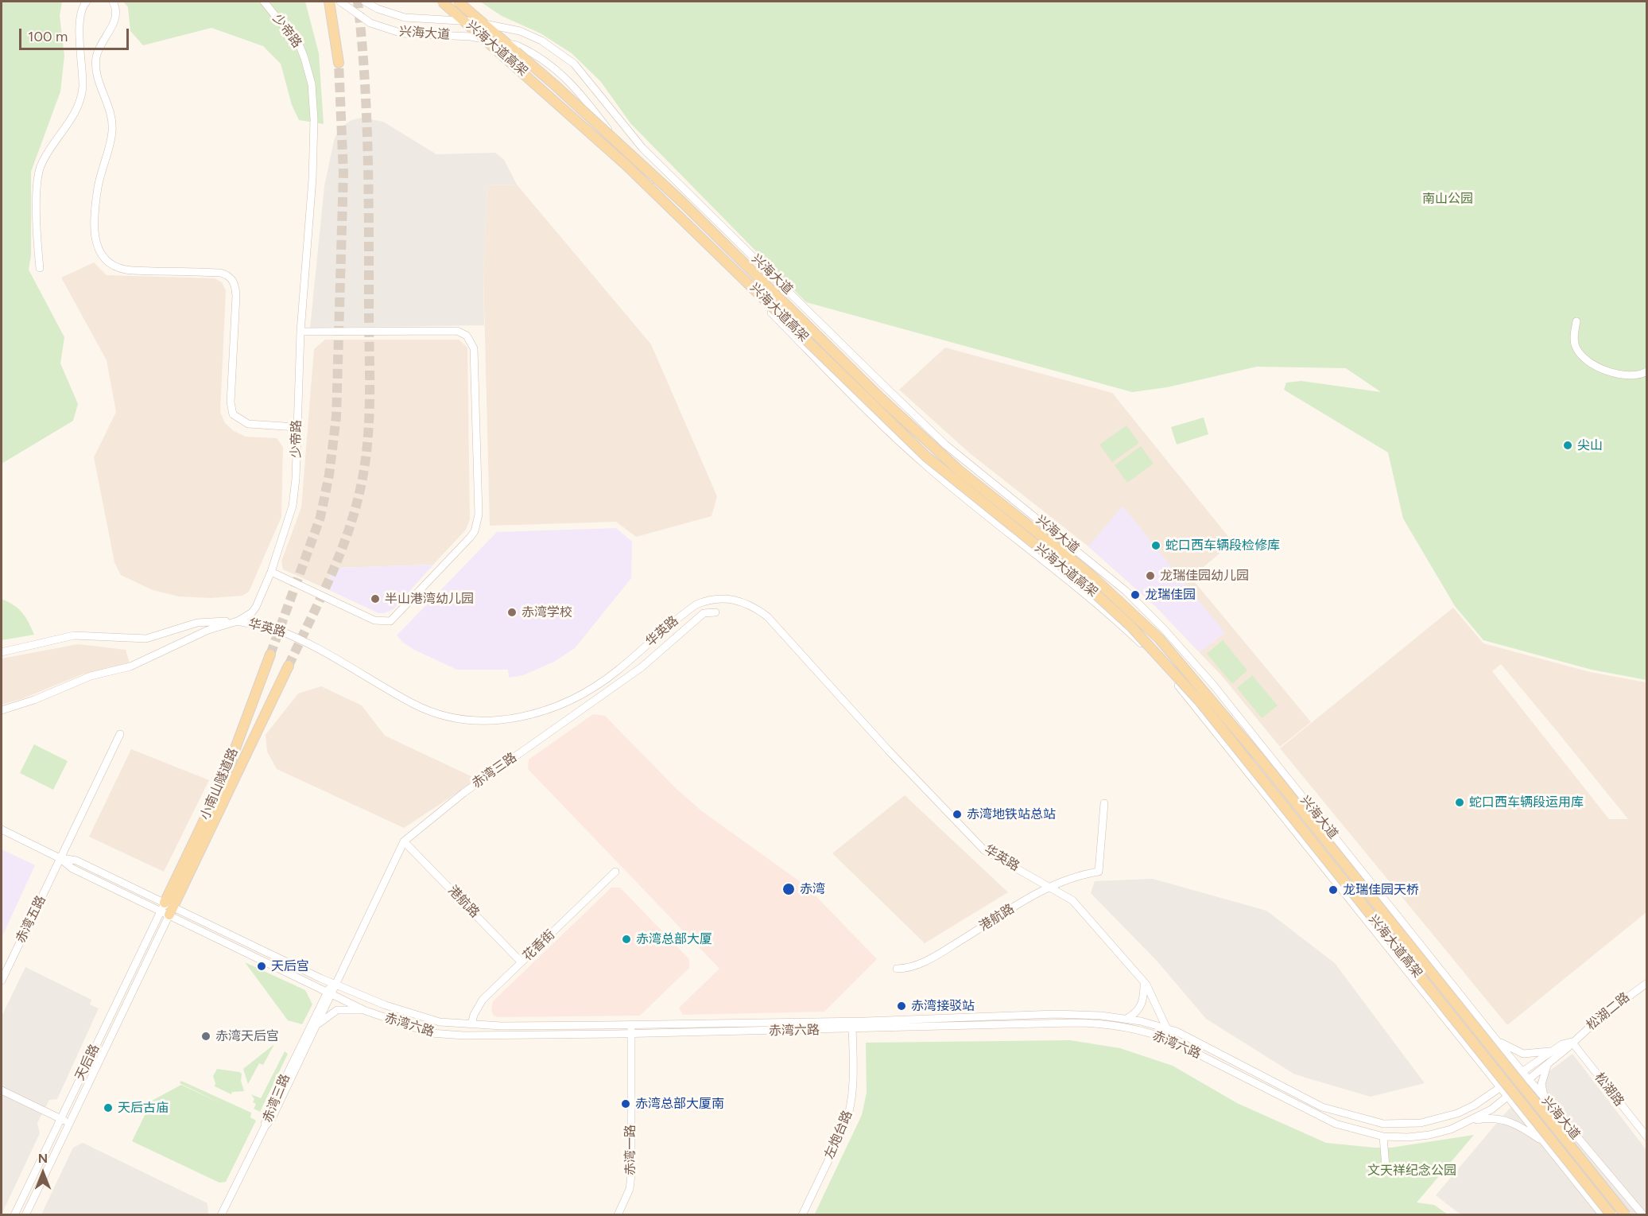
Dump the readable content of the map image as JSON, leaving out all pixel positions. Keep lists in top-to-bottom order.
{
  "streets": {
    "main road": ["兴海大道高架", "小南山隧道路"],
    "street": [
      "少帝路",
      "兴海大道",
      "华英路",
      "赤湾三路",
      "港航路",
      "赤湾五路",
      "花香街",
      "松湖二路",
      "赤湾六路",
      "天后路",
      "松湖路",
      "左炮台路",
      "赤湾一路"
    ]
  },
  "crossings": [
    ["少帝路", "华英路"],
    ["兴海大道", "赤湾六路"],
    ["华英路", "港航路"],
    ["华英路", "赤湾六路"],
    ["赤湾三路", "港航路"],
    ["赤湾三路", "赤湾六路"],
    ["小南山隧道路", "赤湾六路"],
    ["小南山隧道路", "天后路"],
    ["港航路", "花香街"],
    ["赤湾五路", "赤湾六路"],
    ["花香街", "赤湾六路"],
    ["松湖二路", "松湖路"],
    ["赤湾六路", "天后路"],
    ["赤湾六路", "左炮台路"],
    ["赤湾六路", "赤湾一路"]
  ],
  "parks": ["南山公园", "文天祥纪念公园"],
  "places": [
    "尖山",
    "蛇口西车辆段检修库",
    "龙瑞佳园幼儿园",
    "龙瑞佳园",
    "半山港湾幼儿园",
    "赤湾学校",
    "蛇口西车辆段运用库",
    "赤湾地铁站总站",
    "赤湾",
    "龙瑞佳园天桥",
    "赤湾总部大厦",
    "天后宫",
    "赤湾接驳站",
    "赤湾天后宫",
    "赤湾总部大厦南",
    "天后古庙"
  ],
  "scale_bar": "100 m",
  "north": "top"
}
